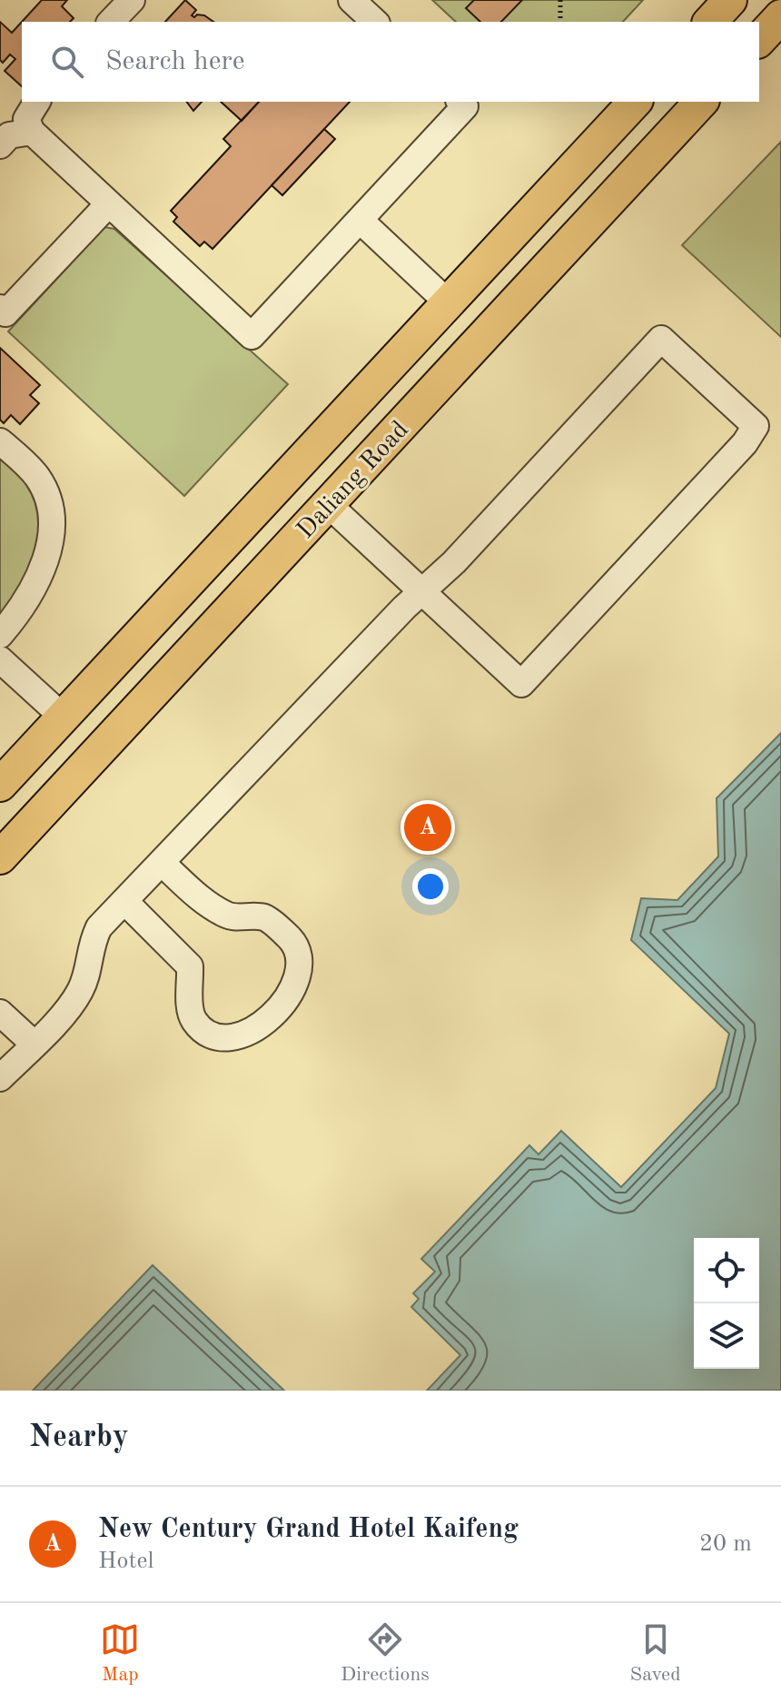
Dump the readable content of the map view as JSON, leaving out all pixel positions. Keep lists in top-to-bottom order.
{
  "streets": {
    "main road": ["Daliang Road"]
  },
  "page": {
    "search": "Search here",
    "pins": "A",
    "heading": "Nearby",
    "list": [
      {
        "mark": "A",
        "name": "New Century Grand Hotel Kaifeng",
        "note": "Hotel",
        "value": "20 m"
      }
    ],
    "nav": ["Map", "Directions", "Saved"]
  }
}
